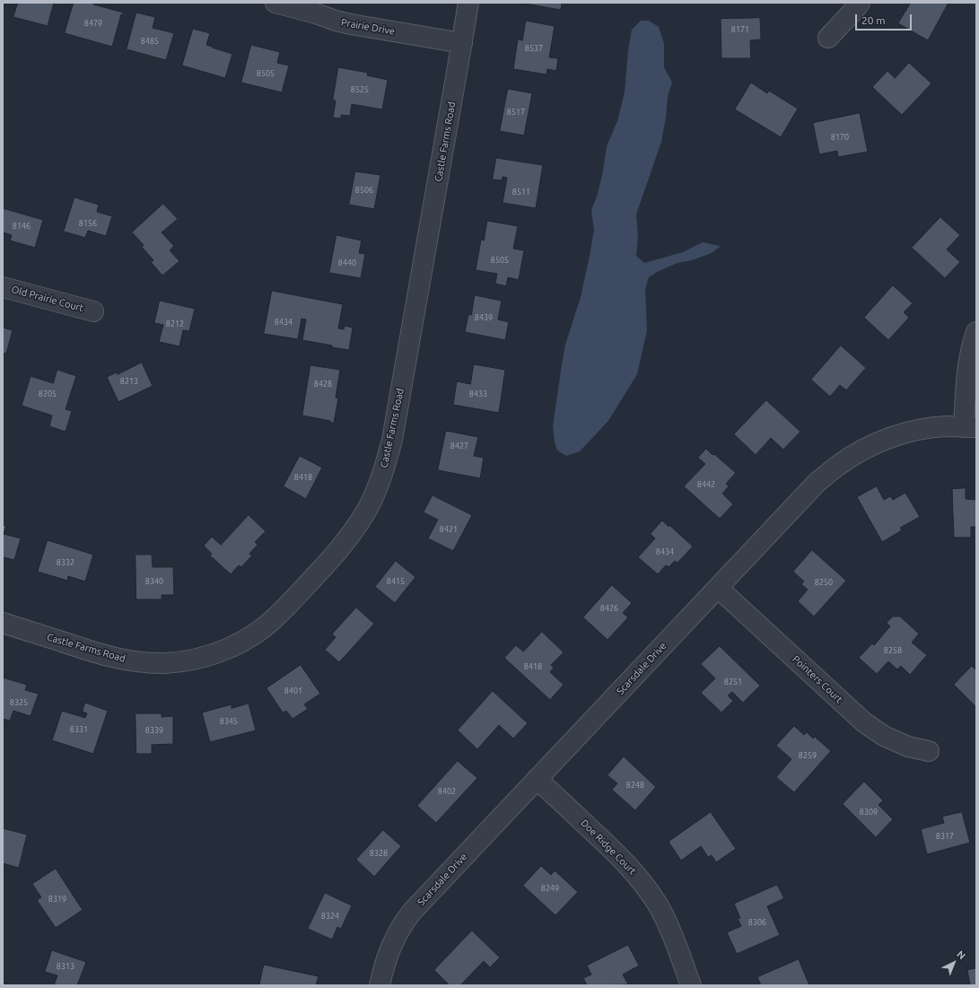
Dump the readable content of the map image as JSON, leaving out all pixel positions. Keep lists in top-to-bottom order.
{
  "streets": {
    "street": [
      "Prairie Drive",
      "Castle Farms Road",
      "Old Prairie Court",
      "Scarsdale Drive",
      "Pointers Court",
      "Doe Ridge Court"
    ]
  },
  "crossings": [
    ["Prairie Drive", "Castle Farms Road"],
    ["Scarsdale Drive", "Pointers Court"],
    ["Scarsdale Drive", "Doe Ridge Court"]
  ],
  "house_numbers": [
    "8479",
    "8171",
    "8485",
    "8537",
    "8505",
    "8525",
    "8517",
    "8170",
    "8506",
    "8511",
    "8156",
    "8146",
    "8505",
    "8440",
    "8439",
    "8434",
    "8212",
    "8213",
    "8428",
    "8205",
    "8433",
    "8427",
    "8418",
    "8442",
    "8421",
    "8434",
    "8332",
    "8340",
    "8415",
    "8250",
    "8426",
    "8258",
    "8418",
    "8251",
    "8401",
    "8325",
    "8345",
    "8331",
    "8339",
    "8259",
    "8248",
    "8402",
    "8309",
    "8317",
    "8328",
    "8249",
    "8319",
    "8324",
    "8306",
    "8313"
  ],
  "scale_bar": "20 m",
  "north": "top right"
}
